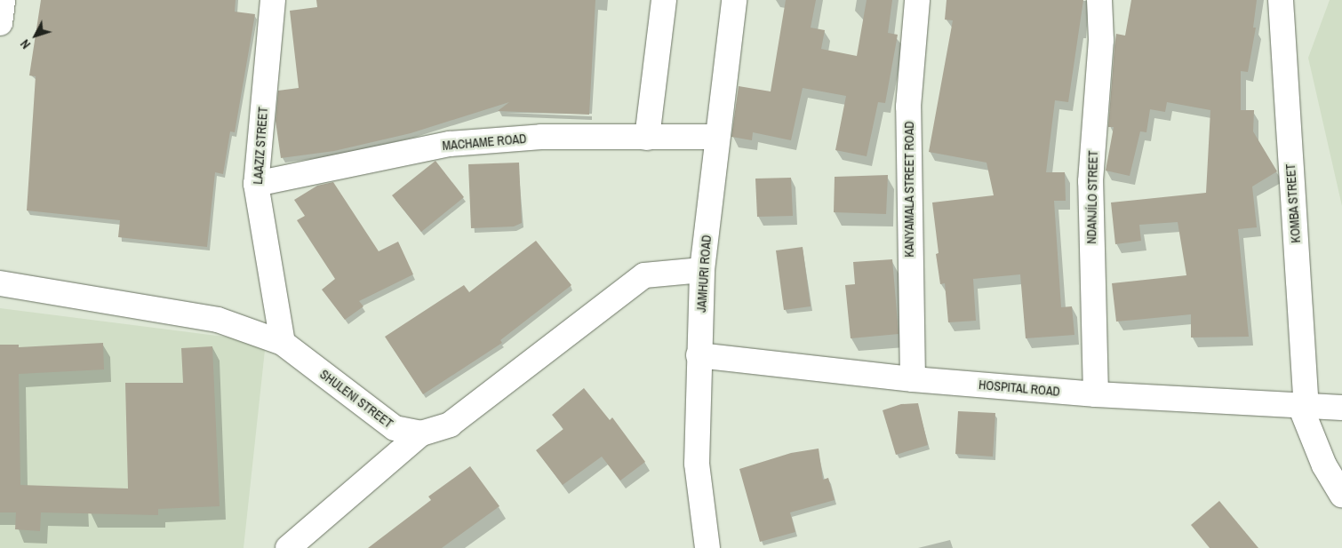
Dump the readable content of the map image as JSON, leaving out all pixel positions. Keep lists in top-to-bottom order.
{
  "streets": {
    "street": [
      "MACHAME ROAD",
      "LAAZIZ STREET",
      "KANYAMALA STREET ROAD",
      "NDANJÍLO STREET",
      "KOMBA STREET",
      "JAMHURI ROAD",
      "HOSPITAL ROAD",
      "SHULENI STREET"
    ]
  },
  "crossings": [
    ["MACHAME ROAD", "LAAZIZ STREET"],
    ["MACHAME ROAD", "JAMHURI ROAD"],
    ["LAAZIZ STREET", "SHULENI STREET"],
    ["KANYAMALA STREET ROAD", "HOSPITAL ROAD"],
    ["NDANJÍLO STREET", "HOSPITAL ROAD"],
    ["KOMBA STREET", "HOSPITAL ROAD"],
    ["JAMHURI ROAD", "HOSPITAL ROAD"],
    ["JAMHURI ROAD", "SHULENI STREET"]
  ],
  "north": "bottom left"
}
